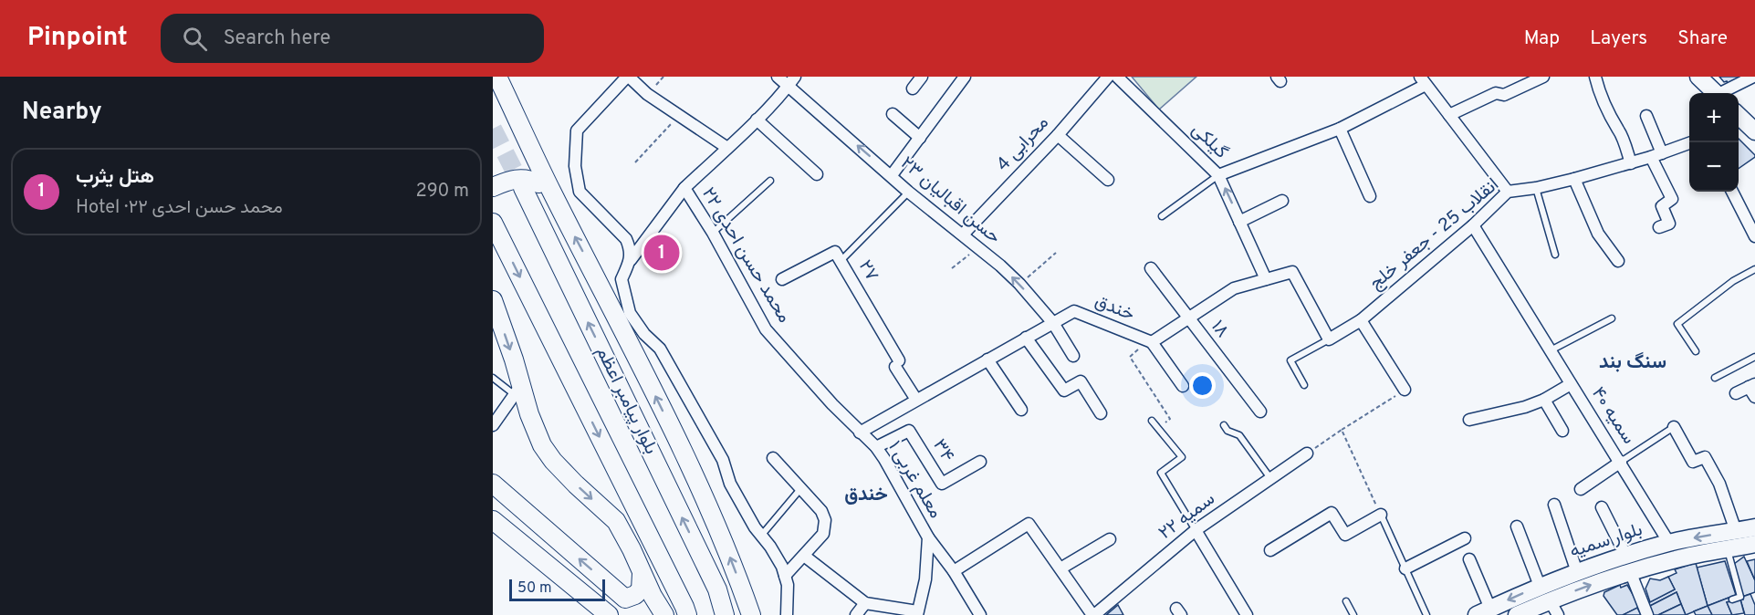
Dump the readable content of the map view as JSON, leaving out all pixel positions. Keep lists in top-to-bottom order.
{
  "streets": {
    "main road": ["بلوار پیامبر اعظم", "بلوار سمیه"],
    "street": [
      "گیلکی",
      "محرابی 4",
      "۲۳ حسن اقبالیان",
      "انقلاب 25 - جعفر خلج",
      "۲۲ محمد حسن احدی",
      "۲۷",
      "خندق",
      "۱۸",
      "سمیه ۴۰",
      "۳۴",
      "معلم غربی ۱",
      "سمیه ۲۲"
    ]
  },
  "crossings": [
    ["محرابی 4", "۲۳ حسن اقبالیان"],
    ["۲۳ حسن اقبالیان", "۲۲ محمد حسن احدی"],
    ["۲۳ حسن اقبالیان", "خندق"],
    ["انقلاب 25 - جعفر خلج", "سمیه ۴۰"],
    ["۲۲ محمد حسن احدی", "خندق"],
    ["۲۲ محمد حسن احدی", "معلم غربی ۱"],
    ["۲۷", "خندق"],
    ["خندق", "معلم غربی ۱"],
    ["سمیه ۴۰", "بلوار سمیه"],
    ["۳۴", "معلم غربی ۱"]
  ],
  "districts": ["سنگ بند", "خندق"],
  "scale_bar": "50 m",
  "page": {
    "header": "Pinpoint",
    "search": "Search here",
    "nav": ["Map", "Layers", "Share"],
    "heading": "Nearby",
    "map_buttons": ["+", "−"],
    "list": [
      {
        "mark": "1",
        "name": "هتل یثرب",
        "note": "Hotel · ۲۲ محمد حسن احدی",
        "value": "290 m"
      }
    ],
    "pins": "1",
    "scale": "50 m"
  }
}
